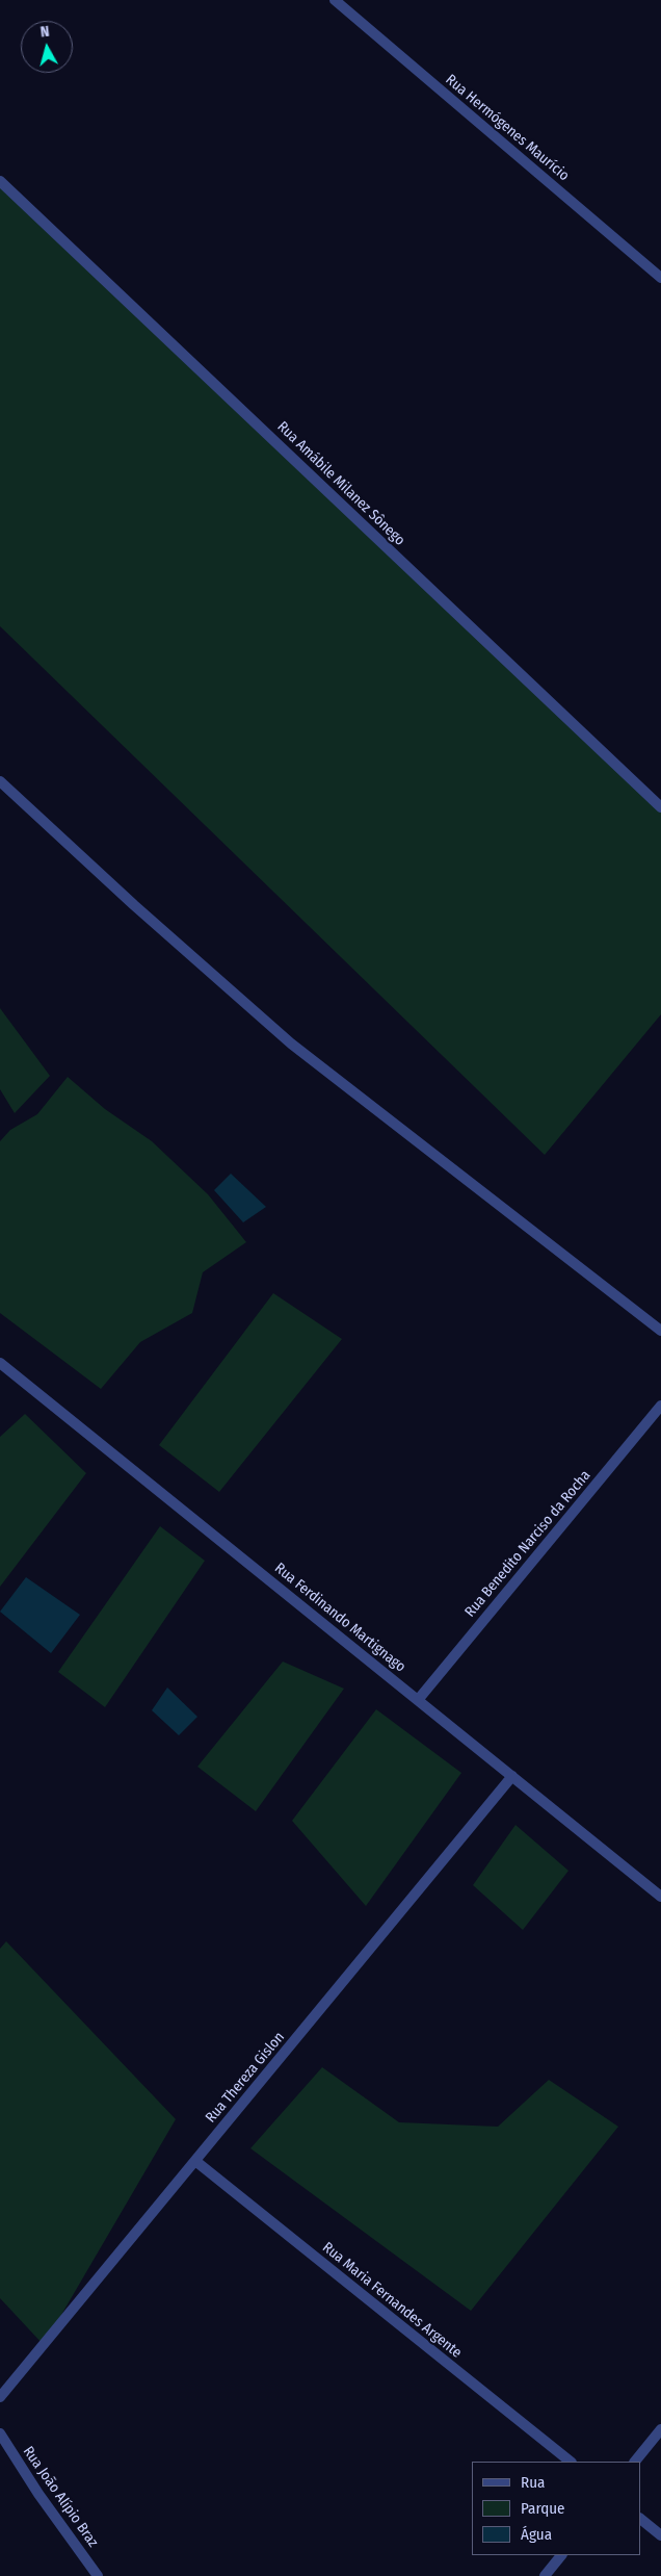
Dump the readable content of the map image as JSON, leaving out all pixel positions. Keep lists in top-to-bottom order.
{
  "streets": {
    "street": [
      "Rua Hermógenes Maurício",
      "Rua Amábile Milanez Sônego",
      "Rua Benedito Narciso da Rocha",
      "Rua Ferdinando Martignago",
      "Rua Thereza Gislon",
      "Rua Maria Fernandes Argente",
      "Rua João Alípio Braz"
    ]
  },
  "crossings": [
    ["Rua Benedito Narciso da Rocha", "Rua Ferdinando Martignago"],
    ["Rua Ferdinando Martignago", "Rua Thereza Gislon"],
    ["Rua Thereza Gislon", "Rua Maria Fernandes Argente"]
  ],
  "legend": ["Rua", "Parque", "Água"],
  "north": "top"
}
